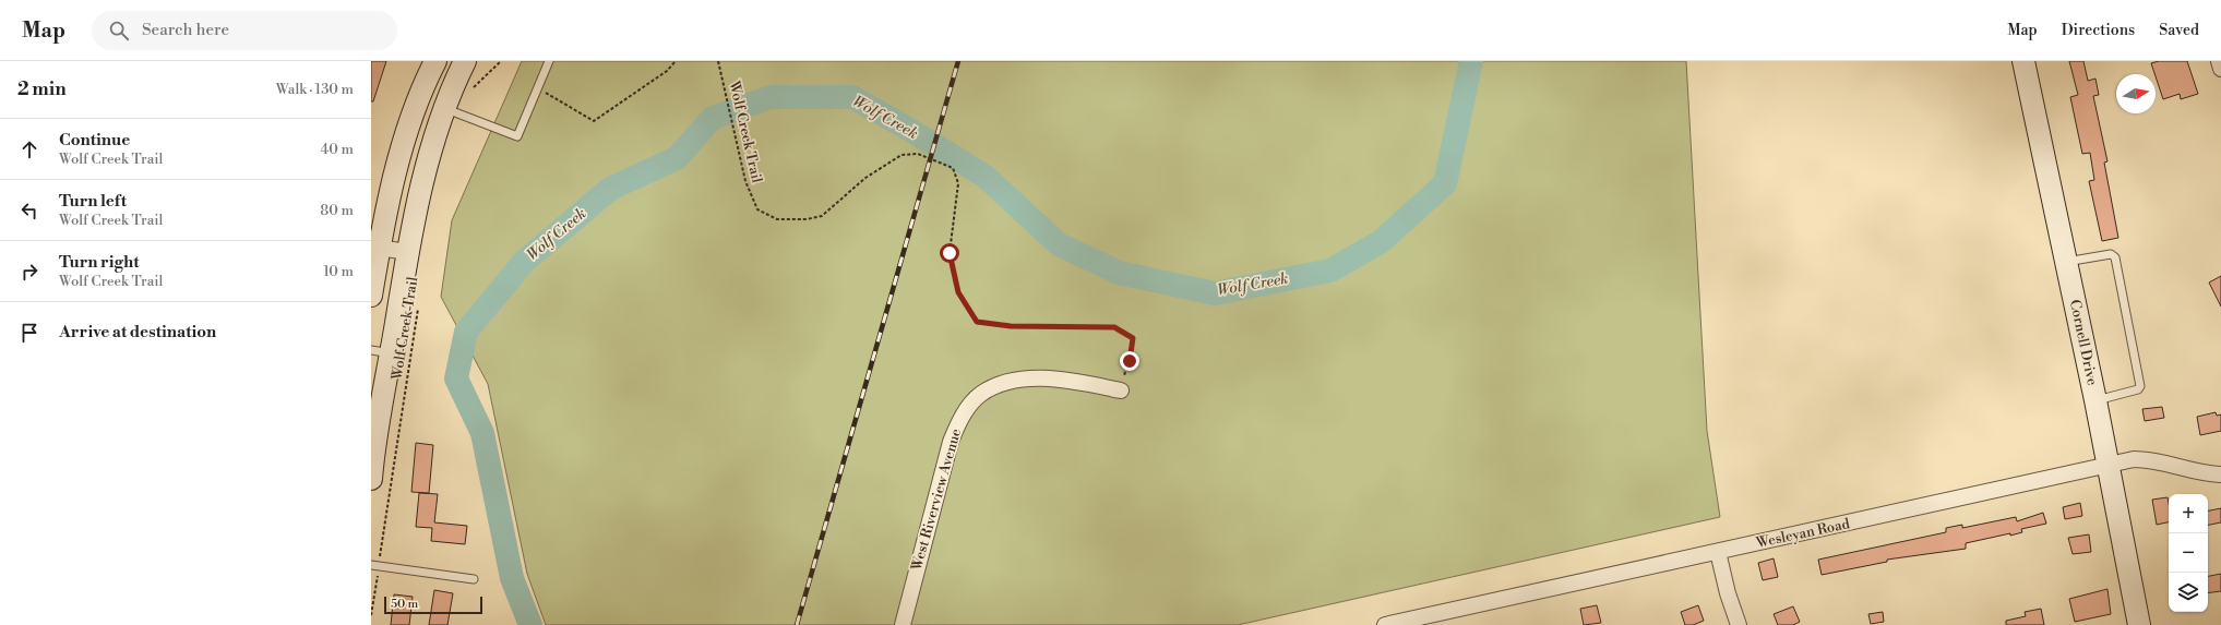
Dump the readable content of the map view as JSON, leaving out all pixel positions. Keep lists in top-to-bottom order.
{
  "streets": {
    "main road": ["Cornell Drive"],
    "street": ["West Riverview Avenue", "Wesleyan Road"],
    "path": ["Wolf Creek Trail"]
  },
  "crossings": [
    ["Wolf Creek Trail", "West Riverview Avenue"],
    ["Cornell Drive", "Wesleyan Road"]
  ],
  "water": ["Wolf Creek"],
  "scale_bar": "50 m",
  "north": "right",
  "page": {
    "header": "Map",
    "search": "Search here",
    "nav": ["Map", "Directions", "Saved"],
    "heading": ["2 min", "Walk · 130 m"],
    "list": [
      ["Continue", "Wolf Creek Trail", "40 m"],
      ["Turn left", "Wolf Creek Trail", "80 m"],
      ["Turn right", "Wolf Creek Trail", "10 m"],
      "Arrive at destination"
    ],
    "map_buttons": ["+", "−"],
    "scale": "50 m"
  }
}
